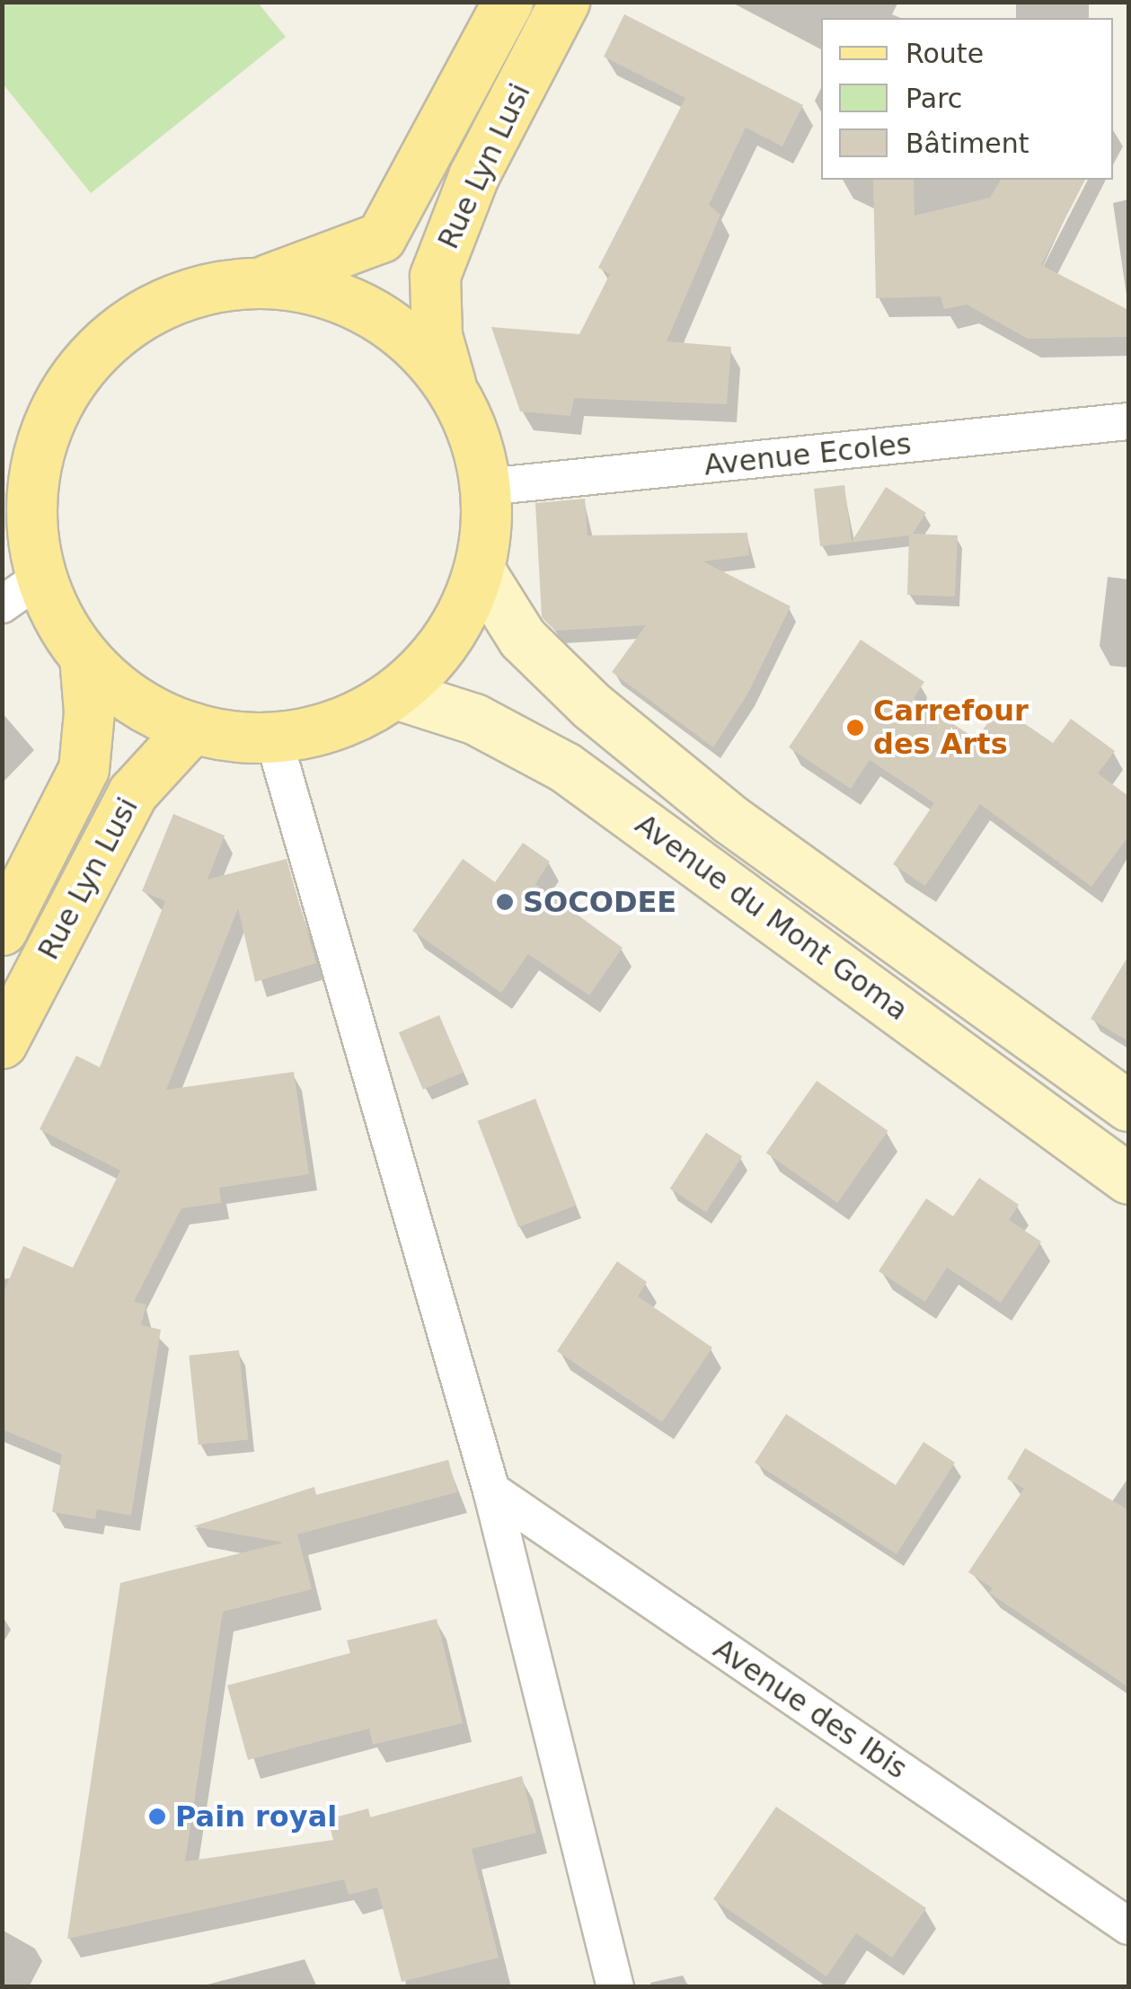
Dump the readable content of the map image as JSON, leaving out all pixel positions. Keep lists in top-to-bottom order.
{
  "streets": {
    "main road": ["Rue Lyn Lusi"],
    "street": ["Avenue Ecoles", "Avenue du Mont Goma", "Avenue des Ibis"]
  },
  "places": ["Carrefour des Arts", "SOCODEE", "Pain royal"],
  "legend": ["Route", "Parc", "Bâtiment"]
}
